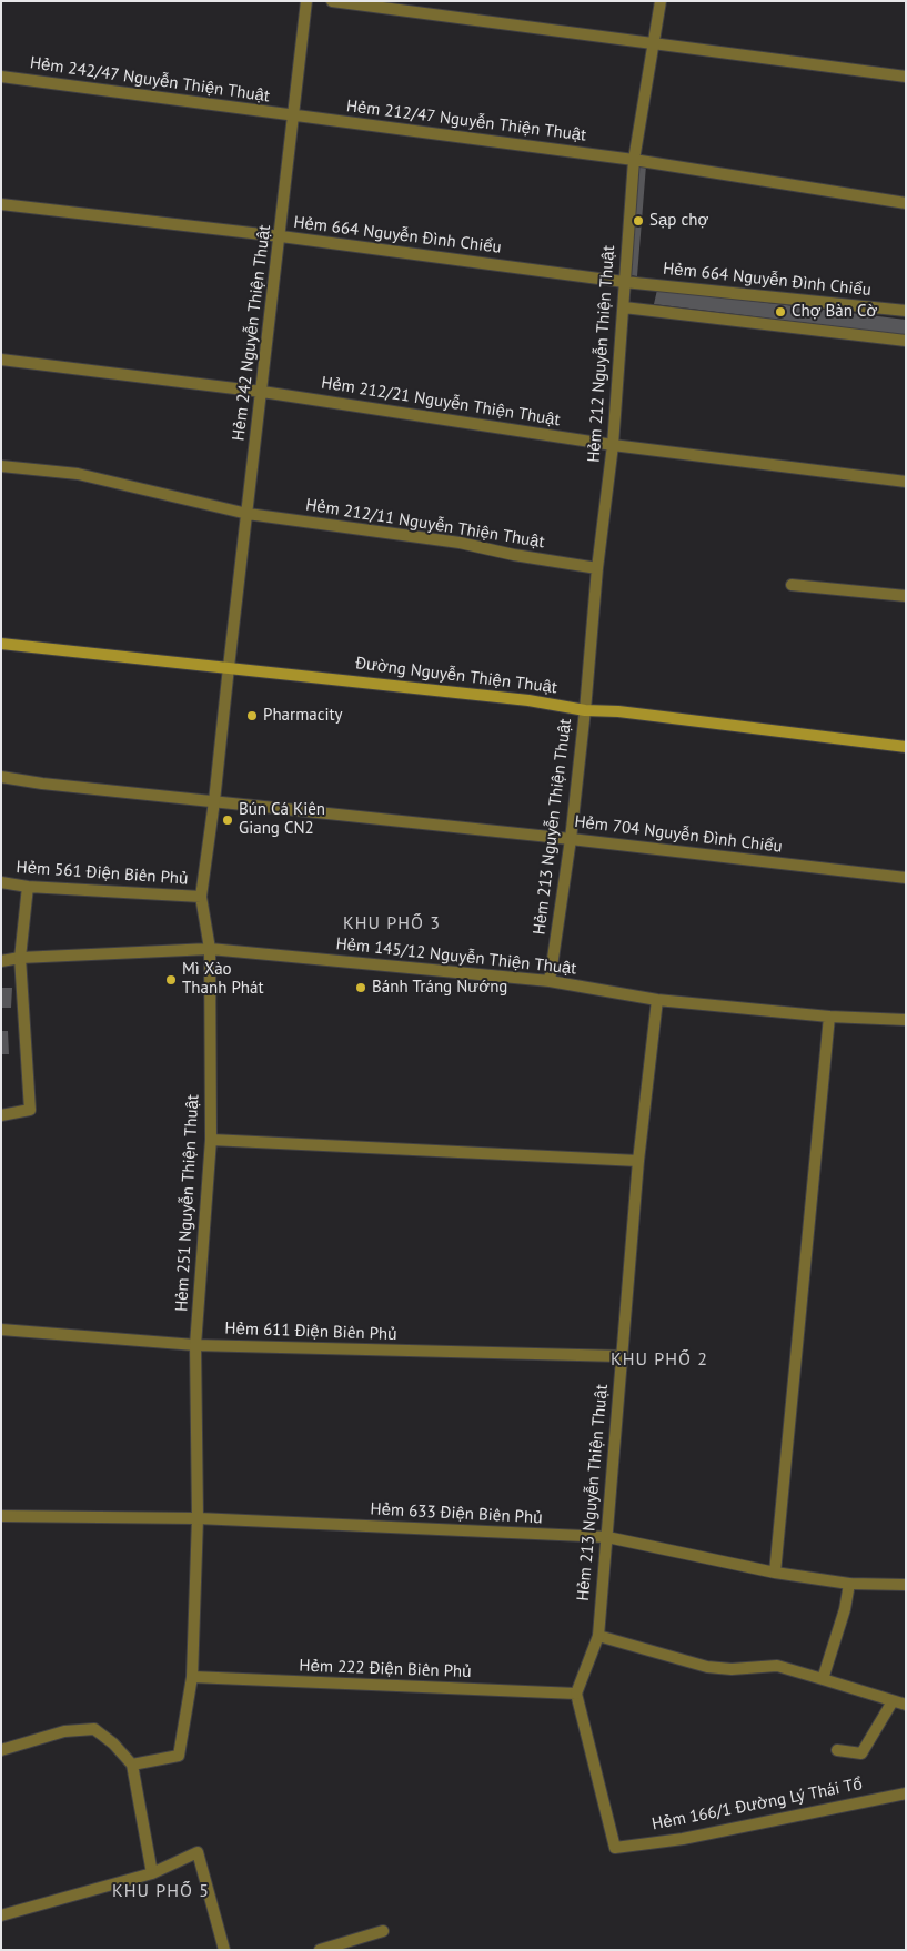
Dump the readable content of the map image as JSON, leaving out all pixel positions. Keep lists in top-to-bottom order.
{
  "streets": {
    "street": [
      "Hẻm 242/47 Nguyễn Thiện Thuật",
      "Hẻm 212/47 Nguyễn Thiện Thuật",
      "Hẻm 664 Nguyễn Ðình Chiểu",
      "Hẻm 664 Nguyễn Đình Chiểu",
      "Hẻm 242 Nguyễn Thiện Thuật",
      "Hẻm 212 Nguyễn Thiện Thuật",
      "Hẻm 212/21 Nguyễn Thiện Thuật",
      "Hẻm 212/11 Nguyễn Thiện Thuật",
      "Đường Nguyễn Thiện Thuật",
      "Hẻm 213 Nguyễn Thiện Thuật",
      "Hẻm 704 Nguyễn Đình Chiểu",
      "Hẻm 561 Ðiện Biên Phủ",
      "Hẻm 145/12 Nguyễn Thiện Thuật",
      "Hẻm 251 Nguyễn Thiện Thuật",
      "Hẻm 611 Ðiện Biên Phủ",
      "Hẻm 633 Ðiện Biên Phủ",
      "Hẻm 222 Ðiện Biên Phủ",
      "Hẻm 166/1 Đường Lý Thái Tổ"
    ]
  },
  "crossings": [
    ["Hẻm 242/47 Nguyễn Thiện Thuật", "Hẻm 212/47 Nguyễn Thiện Thuật"],
    ["Hẻm 242/47 Nguyễn Thiện Thuật", "Hẻm 242 Nguyễn Thiện Thuật"],
    ["Hẻm 212/47 Nguyễn Thiện Thuật", "Hẻm 242 Nguyễn Thiện Thuật"],
    ["Hẻm 212/47 Nguyễn Thiện Thuật", "Hẻm 212 Nguyễn Thiện Thuật"],
    ["Hẻm 664 Nguyễn Ðình Chiểu", "Hẻm 664 Nguyễn Đình Chiểu"],
    ["Hẻm 664 Nguyễn Ðình Chiểu", "Hẻm 242 Nguyễn Thiện Thuật"],
    ["Hẻm 664 Nguyễn Ðình Chiểu", "Hẻm 212 Nguyễn Thiện Thuật"],
    ["Hẻm 664 Nguyễn Đình Chiểu", "Hẻm 212 Nguyễn Thiện Thuật"],
    ["Hẻm 242 Nguyễn Thiện Thuật", "Hẻm 212/21 Nguyễn Thiện Thuật"],
    ["Hẻm 242 Nguyễn Thiện Thuật", "Hẻm 212/11 Nguyễn Thiện Thuật"],
    ["Hẻm 242 Nguyễn Thiện Thuật", "Đường Nguyễn Thiện Thuật"],
    ["Hẻm 242 Nguyễn Thiện Thuật", "Hẻm 251 Nguyễn Thiện Thuật"],
    ["Hẻm 212 Nguyễn Thiện Thuật", "Hẻm 212/21 Nguyễn Thiện Thuật"],
    ["Hẻm 212 Nguyễn Thiện Thuật", "Hẻm 212/11 Nguyễn Thiện Thuật"],
    ["Hẻm 212 Nguyễn Thiện Thuật", "Đường Nguyễn Thiện Thuật"],
    ["Hẻm 212 Nguyễn Thiện Thuật", "Hẻm 213 Nguyễn Thiện Thuật"],
    ["Đường Nguyễn Thiện Thuật", "Hẻm 213 Nguyễn Thiện Thuật"],
    ["Đường Nguyễn Thiện Thuật", "Hẻm 251 Nguyễn Thiện Thuật"],
    ["Hẻm 213 Nguyễn Thiện Thuật", "Hẻm 704 Nguyễn Đình Chiểu"],
    ["Hẻm 213 Nguyễn Thiện Thuật", "Hẻm 145/12 Nguyễn Thiện Thuật"],
    ["Hẻm 213 Nguyễn Thiện Thuật", "Hẻm 611 Ðiện Biên Phủ"],
    ["Hẻm 213 Nguyễn Thiện Thuật", "Hẻm 633 Ðiện Biên Phủ"],
    ["Hẻm 213 Nguyễn Thiện Thuật", "Hẻm 222 Ðiện Biên Phủ"],
    ["Hẻm 213 Nguyễn Thiện Thuật", "Hẻm 166/1 Đường Lý Thái Tổ"],
    ["Hẻm 704 Nguyễn Đình Chiểu", "Hẻm 251 Nguyễn Thiện Thuật"],
    ["Hẻm 561 Ðiện Biên Phủ", "Hẻm 251 Nguyễn Thiện Thuật"],
    ["Hẻm 145/12 Nguyễn Thiện Thuật", "Hẻm 251 Nguyễn Thiện Thuật"],
    ["Hẻm 251 Nguyễn Thiện Thuật", "Hẻm 611 Ðiện Biên Phủ"],
    ["Hẻm 251 Nguyễn Thiện Thuật", "Hẻm 633 Ðiện Biên Phủ"],
    ["Hẻm 251 Nguyễn Thiện Thuật", "Hẻm 222 Ðiện Biên Phủ"],
    ["Hẻm 222 Ðiện Biên Phủ", "Hẻm 166/1 Đường Lý Thái Tổ"]
  ],
  "districts": ["KHU PHỐ 3", "KHU PHỐ 2", "KHU PHỐ 5"],
  "places": [
    "Sạp chợ",
    "Chợ Bàn Cờ",
    "Pharmacity",
    "Bún Cá Kiên Giang CN2",
    "Mì Xào Thanh Phát",
    "Bánh Tráng Nướng"
  ]
}
